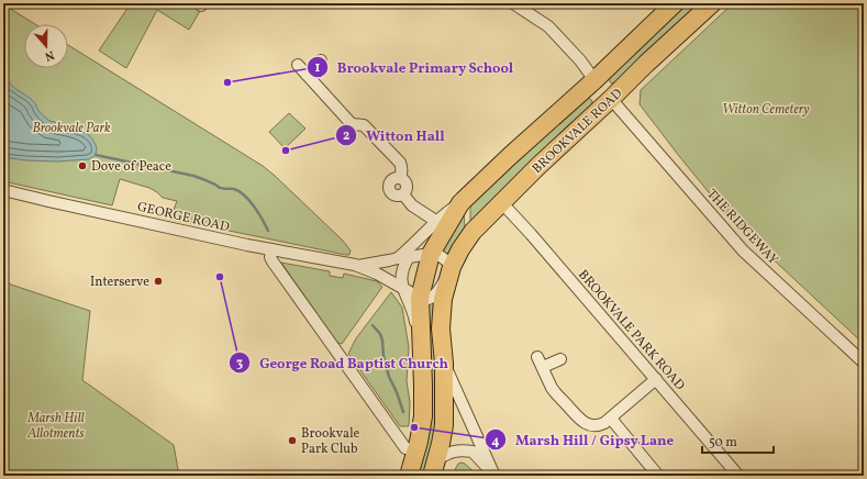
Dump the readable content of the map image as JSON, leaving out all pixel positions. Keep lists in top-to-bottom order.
{
  "streets": {
    "main road": ["BROOKVALE ROAD"],
    "street": ["GEORGE ROAD", "THE RIDGEWAY", "BROOKVALE PARK ROAD"]
  },
  "crossings": [
    ["BROOKVALE ROAD", "GEORGE ROAD"],
    ["BROOKVALE ROAD", "THE RIDGEWAY"],
    ["BROOKVALE ROAD", "BROOKVALE PARK ROAD"]
  ],
  "parks": ["Witton Cemetery", "Brookvale Park", "Marsh Hill Allotments"],
  "places": [
    "Brookvale Primary School",
    "Witton Hall",
    "Dove of Peace",
    "George Road Baptist Church",
    "Interserve",
    "Marsh Hill / Gipsy Lane",
    "Brookvale Park Club"
  ],
  "scale_bar": "50 m",
  "north": "bottom"
}
